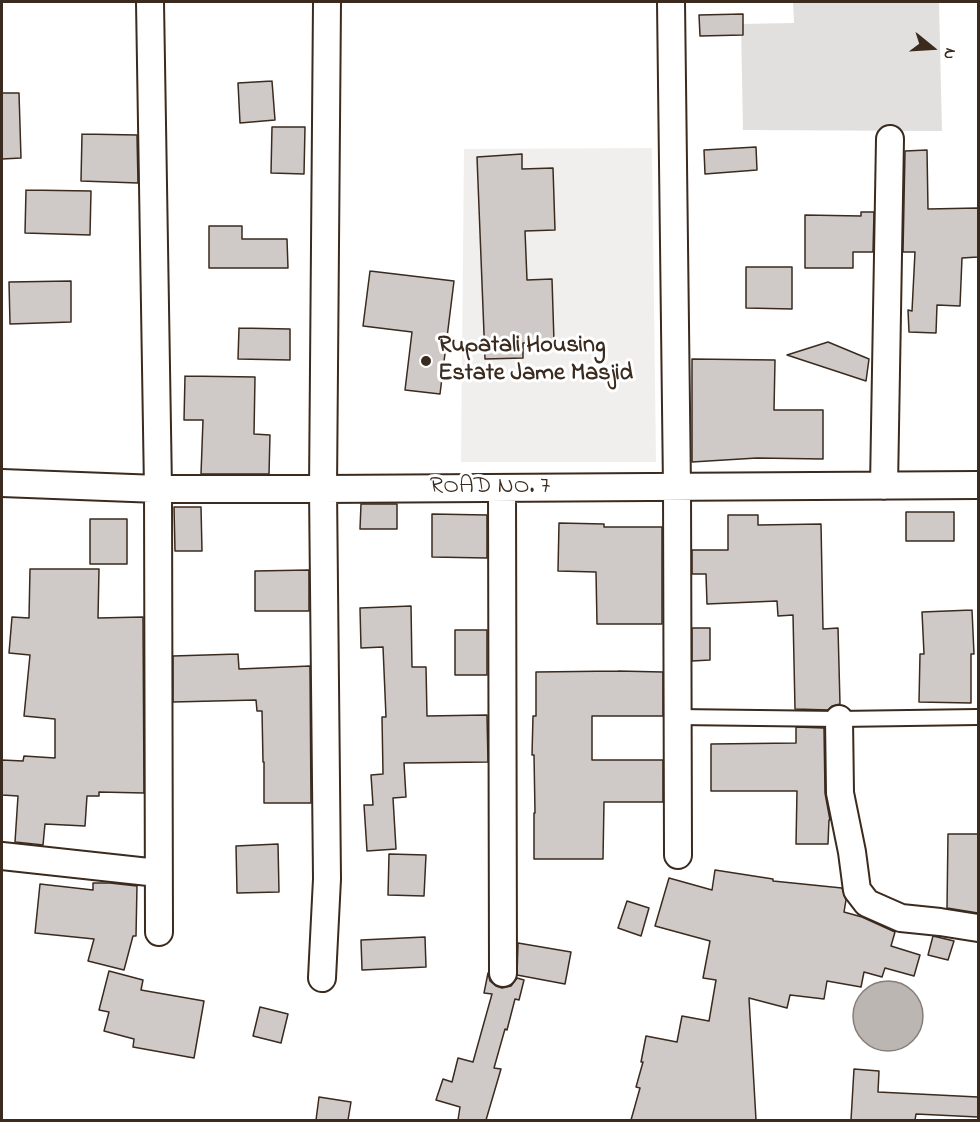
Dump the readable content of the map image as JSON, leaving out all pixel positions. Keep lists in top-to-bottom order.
{
  "streets": {
    "street": ["ROAD NO. 7"]
  },
  "places": ["Rupatali Housing Estate Jame Masjid"],
  "north": "right"
}
